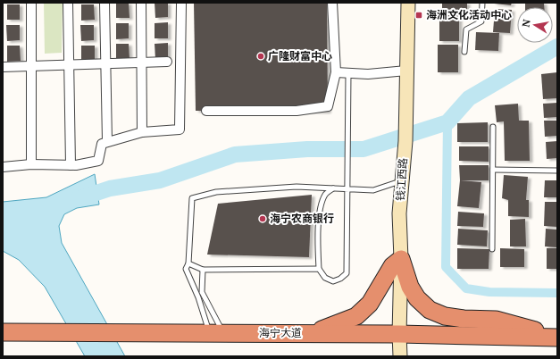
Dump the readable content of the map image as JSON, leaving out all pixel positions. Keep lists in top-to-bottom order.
{
  "streets": {
    "highway": ["海宁大道"],
    "main road": ["钱江西路"]
  },
  "crossings": [
    ["钱江西路", "海宁大道"]
  ],
  "places": {
    "transit": ["海洲文化活动中心"],
    "other": ["广隆财富中心", "海宁农商银行"]
  },
  "north": "left"
}
